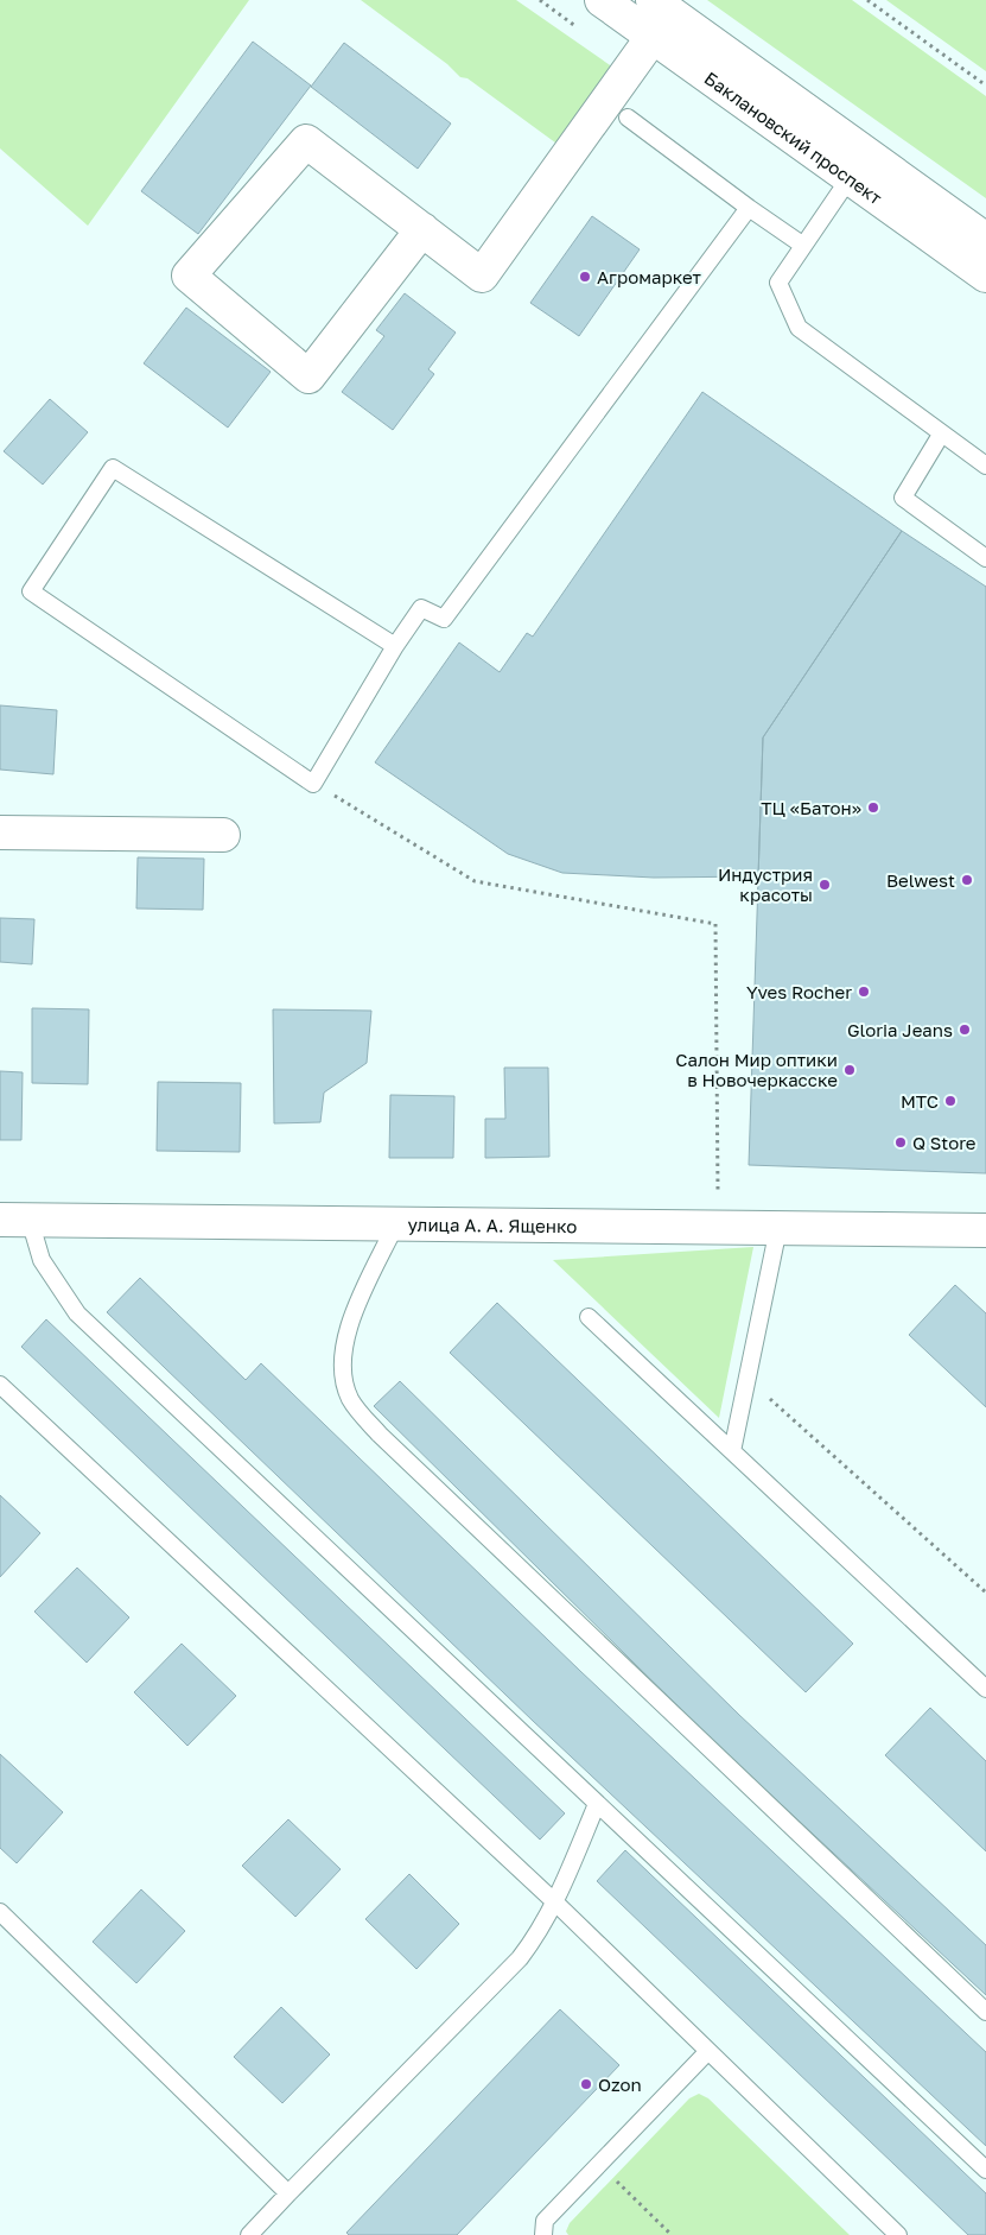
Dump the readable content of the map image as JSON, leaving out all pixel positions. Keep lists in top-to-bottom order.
{
  "streets": {
    "street": ["Баклановский проспект", "улица А. А. Ященко"]
  },
  "places": [
    "Агромаркет",
    "ТЦ «Батон»",
    "Belwest",
    "Индустрия красоты",
    "Yves Rocher",
    "Gloria Jeans",
    "Салон Мир оптики в Новочеркасске",
    "МТС",
    "Q Store",
    "Ozon"
  ]
}
